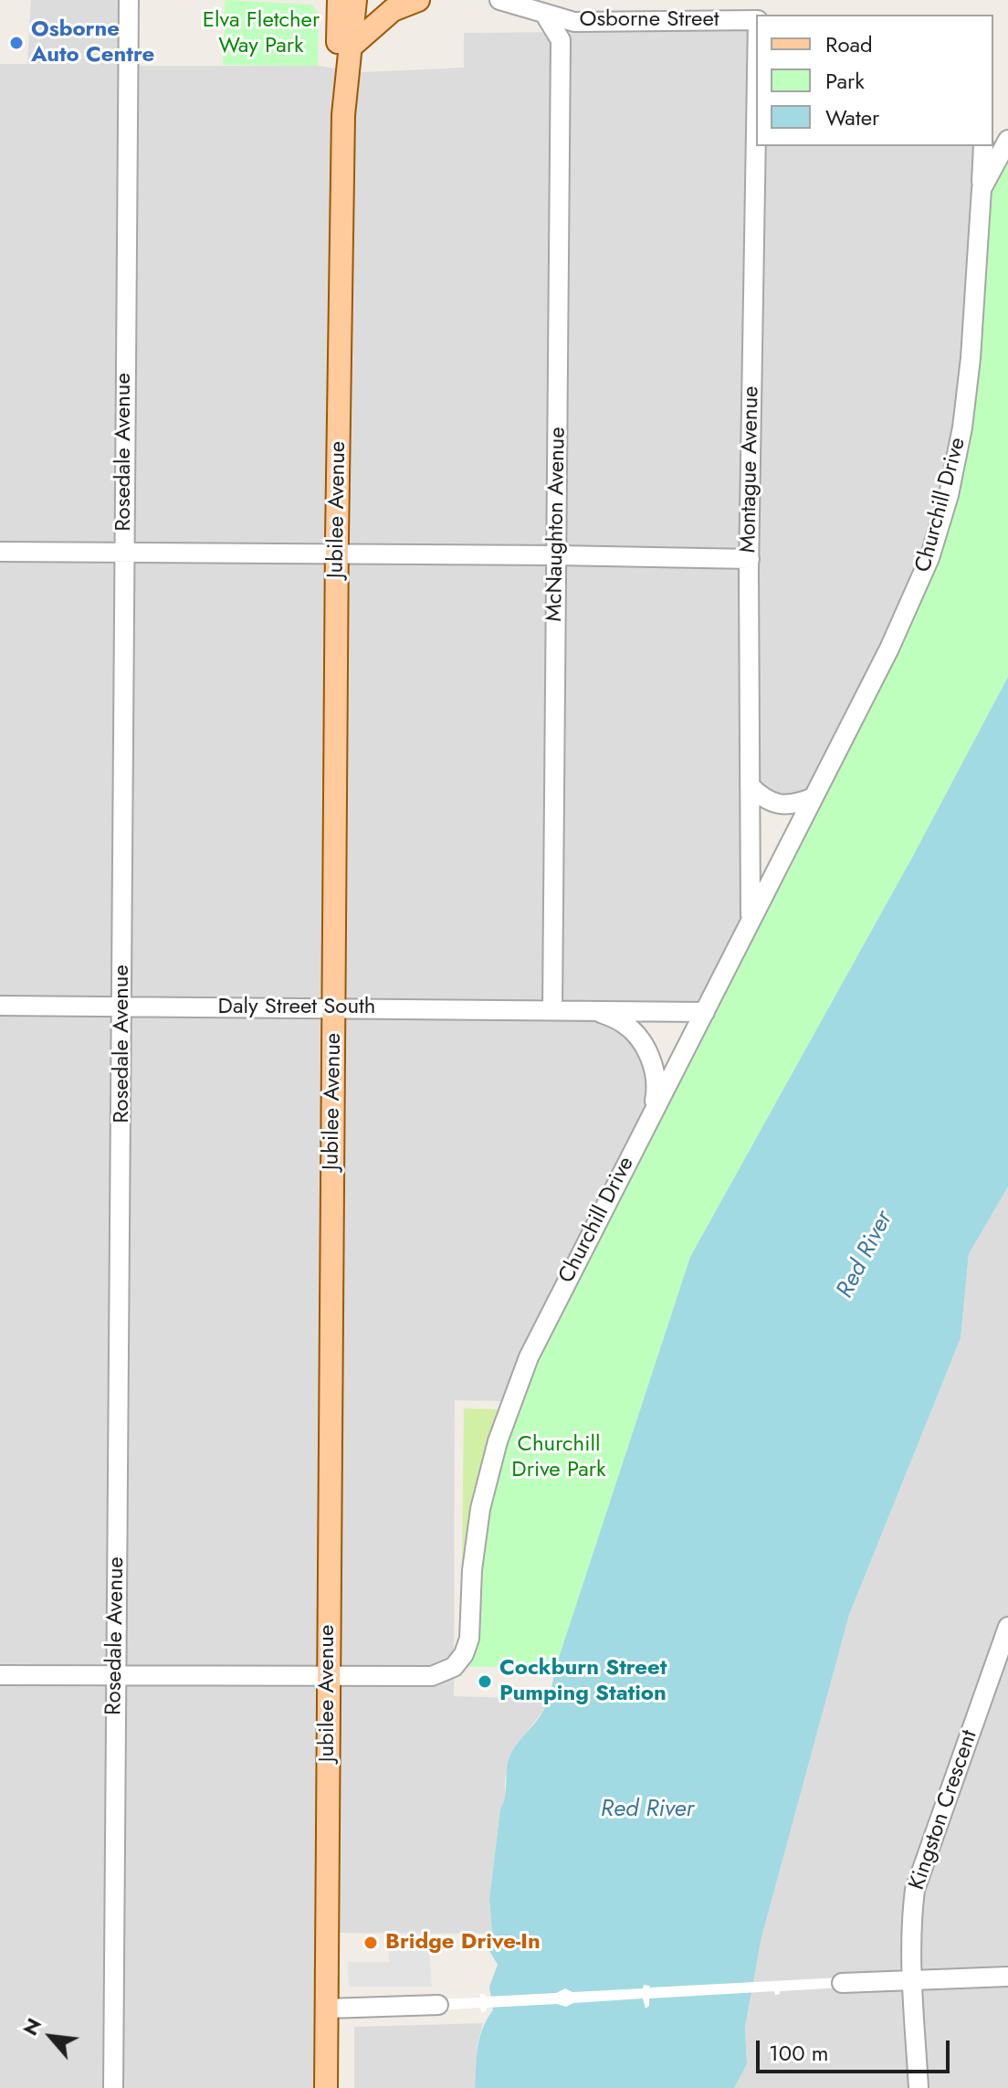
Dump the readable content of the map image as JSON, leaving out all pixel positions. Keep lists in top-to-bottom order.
{
  "streets": {
    "main road": ["Jubilee Avenue"],
    "street": [
      "Osborne Street",
      "Rosedale Avenue",
      "Montague Avenue",
      "Churchill Drive",
      "McNaughton Avenue",
      "Daly Street South",
      "Kingston Crescent"
    ]
  },
  "crossings": [
    ["Rosedale Avenue", "Daly Street South"],
    ["Montague Avenue", "Churchill Drive"],
    ["Churchill Drive", "Jubilee Avenue"],
    ["Churchill Drive", "Daly Street South"],
    ["Jubilee Avenue", "Daly Street South"],
    ["McNaughton Avenue", "Daly Street South"]
  ],
  "water": ["Red River"],
  "parks": ["Elva Fletcher Way Park", "Churchill Drive Park"],
  "places": ["Osborne Auto Centre", "Cockburn Street Pumping Station", "Bridge Drive-In"],
  "legend": ["Road", "Park", "Water"],
  "scale_bar": "100 m",
  "north": "top left"
}
